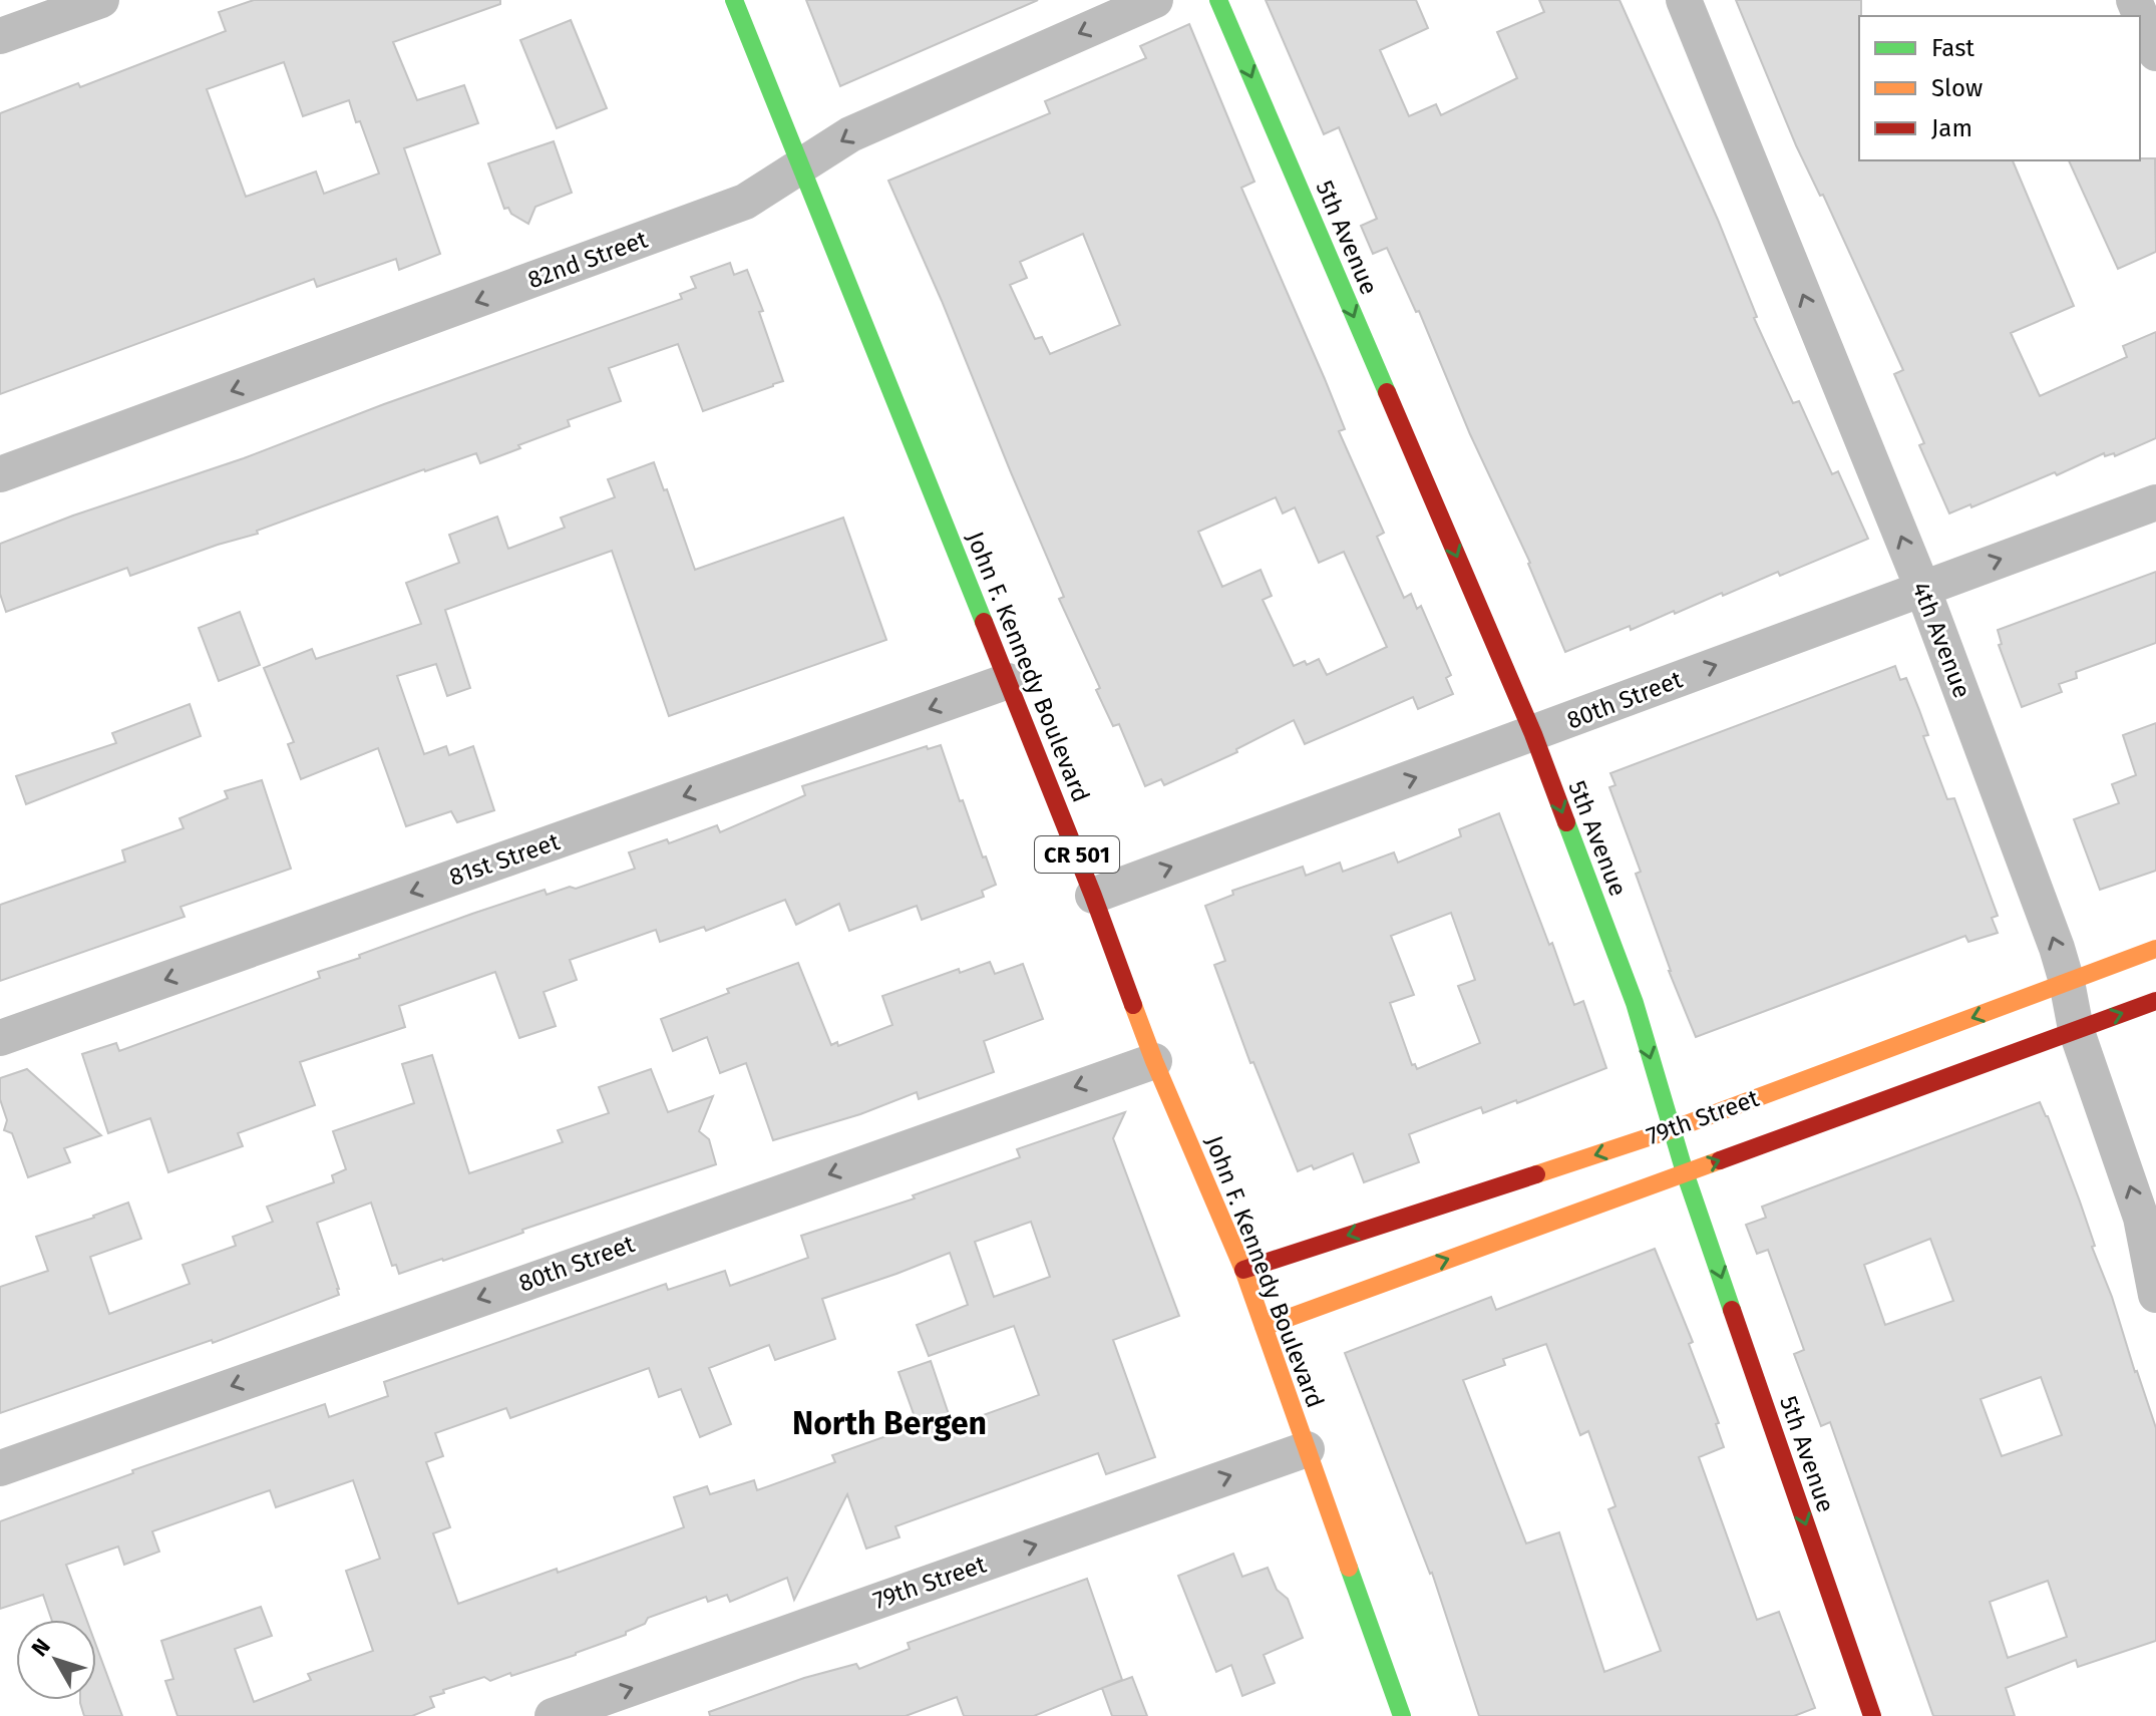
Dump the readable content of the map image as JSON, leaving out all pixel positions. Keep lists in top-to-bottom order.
{
  "streets": {
    "street": [
      "5th Avenue",
      "82nd Street",
      "4th Avenue",
      "John F. Kennedy Boulevard",
      "80th Street",
      "CR 501",
      "81st Street",
      "79th Street"
    ]
  },
  "crossings": [
    ["5th Avenue", "80th Street"],
    ["5th Avenue", "79th Street"],
    ["82nd Street", "John F. Kennedy Boulevard"],
    ["4th Avenue", "80th Street"],
    ["4th Avenue", "79th Street"],
    ["John F. Kennedy Boulevard", "80th Street"],
    ["John F. Kennedy Boulevard", "81st Street"],
    ["John F. Kennedy Boulevard", "79th Street"]
  ],
  "one_way": [
    "5th Avenue",
    "82nd Street",
    "4th Avenue",
    "81st Street"
  ],
  "districts": ["North Bergen"],
  "legend": ["Fast", "Slow", "Jam"],
  "north": "top left"
}
